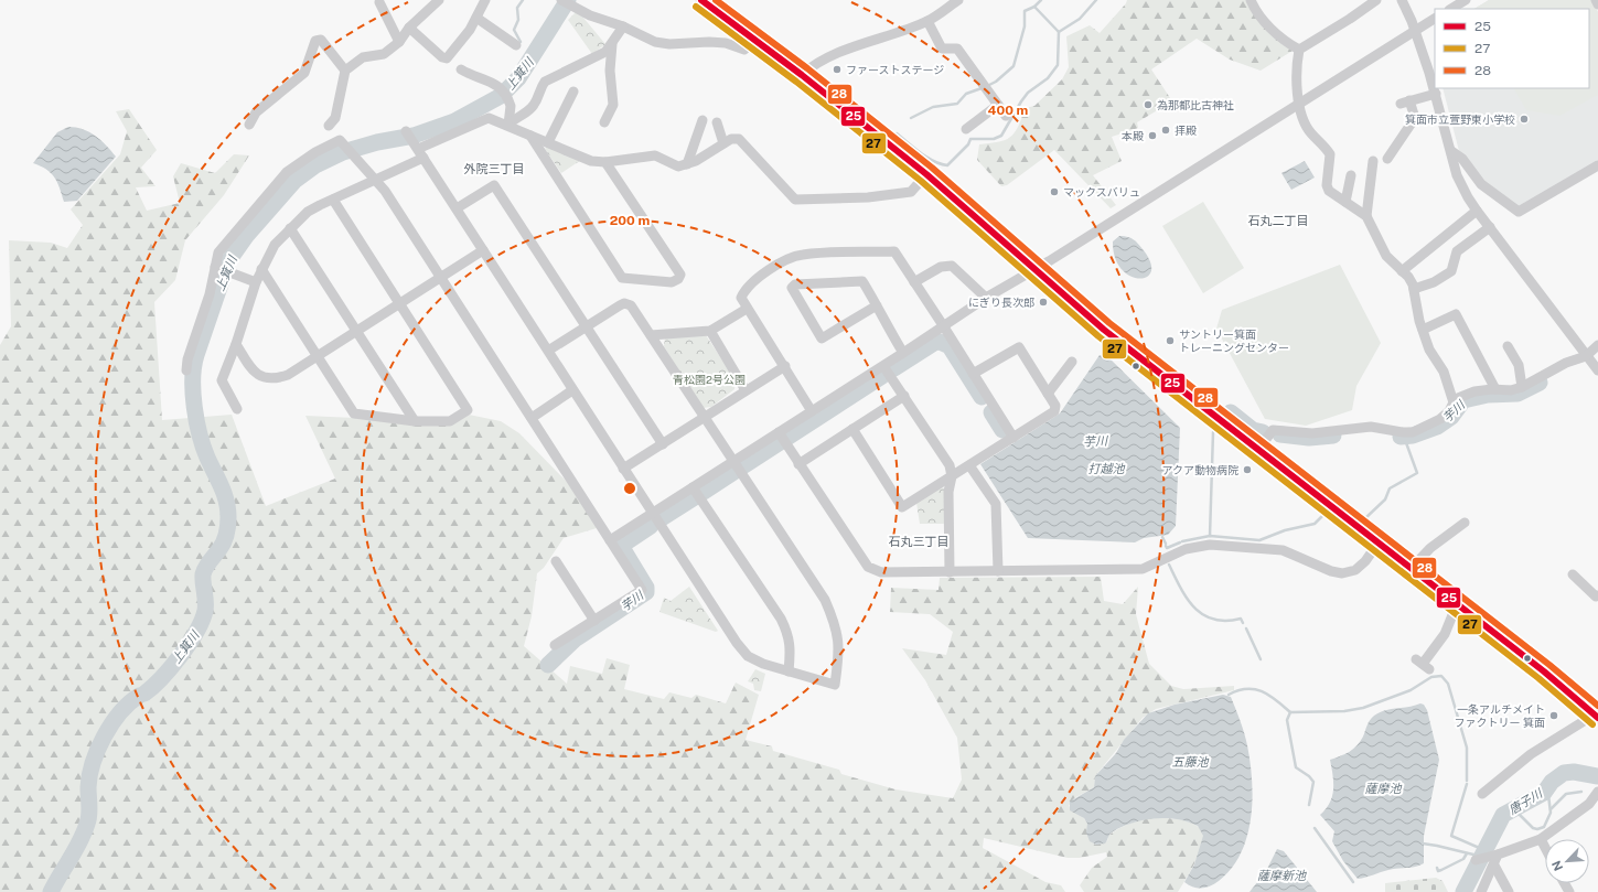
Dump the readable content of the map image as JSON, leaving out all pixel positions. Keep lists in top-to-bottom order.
{
  "districts": ["外院三丁目", "石丸二丁目", "石丸三丁目"],
  "water": [
    "上箕川",
    "芋川",
    "打越池",
    "五藤池",
    "薩摩池",
    "唐子川",
    "薩摩新池"
  ],
  "parks": ["青松園2号公園"],
  "places": [
    "ファーストステージ",
    "為那都比古神社",
    "箕面市立萱野東小学校",
    "拝殿",
    "本殿",
    "マックスバリュ",
    "にぎり長次郎",
    "サントリー箕面 トレーニングセンター",
    "アクア動物病院",
    "一条アルチメイト ファクトリー 箕面"
  ],
  "lines": ["transit line 25", "transit line 28", "transit line 27"],
  "legend": ["25", "27", "28"],
  "north": "bottom left",
  "rings": ["400 m", "200 m"]
}
